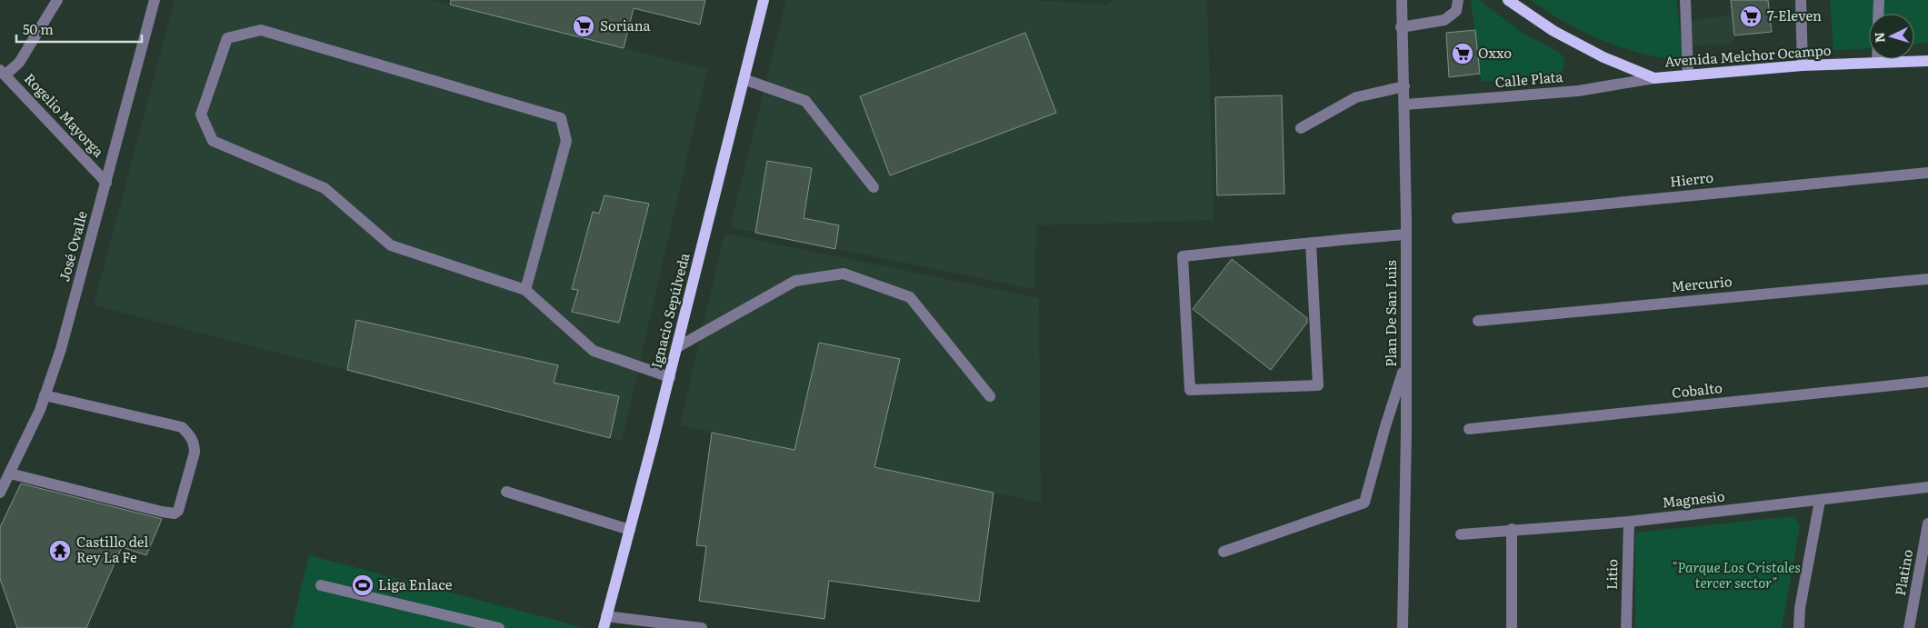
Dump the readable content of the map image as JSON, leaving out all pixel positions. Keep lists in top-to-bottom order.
{
  "streets": {
    "main road": ["Avenida Melchor Ocampo", "Ignacio Sepúlveda"],
    "street": [
      "Calle Plata",
      "Rogelio Mayorga",
      "Hierro",
      "José Ovalle",
      "Mercurio",
      "Plan De San Luis",
      "Cobalto",
      "Magnesio",
      "Platino",
      "Litio"
    ]
  },
  "crossings": [
    ["Avenida Melchor Ocampo", "Calle Plata"],
    ["Calle Plata", "Plan De San Luis"],
    ["Rogelio Mayorga", "José Ovalle"],
    ["Magnesio", "Litio"]
  ],
  "parks": ["\"Parque Los Cristales tercer sector\""],
  "places": {
    "supermarket": ["7-Eleven", "Soriana", "Oxxo"],
    "temple": ["Castillo del Rey La Fe"],
    "sports": ["Liga Enlace"]
  },
  "scale_bar": "50 m",
  "north": "left"
}
